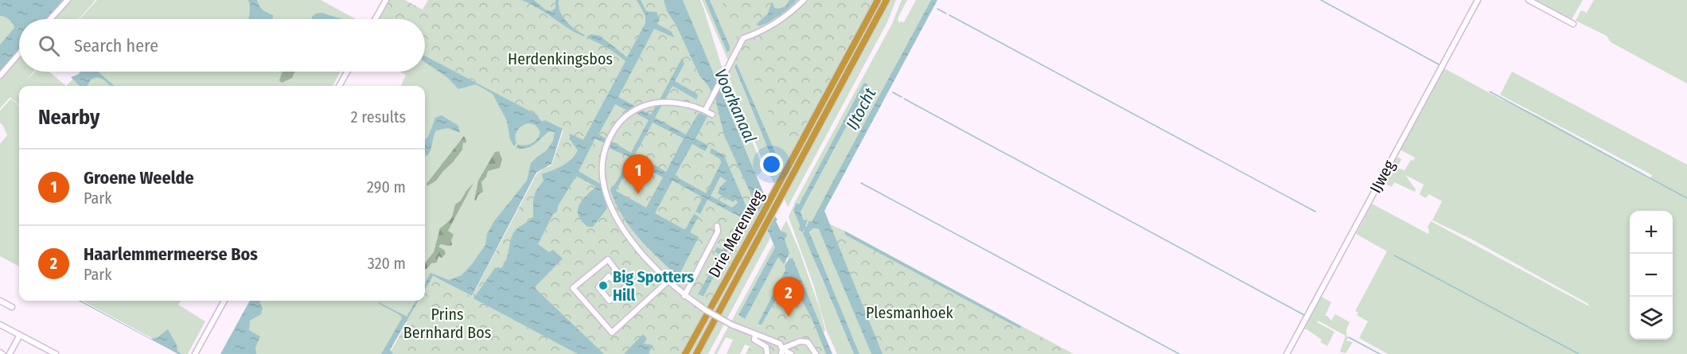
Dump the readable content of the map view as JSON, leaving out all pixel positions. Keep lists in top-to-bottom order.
{
  "streets": {
    "highway": ["Drie Merenweg"],
    "street": ["IJweg"]
  },
  "water": ["Voorkanaal", "IJtocht"],
  "parks": ["Herdenkingsbos", "Plesmanhoek", "Prins Bernhard Bos"],
  "places": ["Big Spotters Hill"],
  "page": {
    "search": "Search here",
    "heading": ["Nearby", "2 results"],
    "list": [
      {
        "mark": "1",
        "name": "Groene Weelde",
        "note": "Park",
        "value": "290 m"
      },
      {
        "mark": "2",
        "name": "Haarlemmermeerse Bos",
        "note": "Park",
        "value": "320 m"
      }
    ],
    "pins": ["1", "2"],
    "map_buttons": ["+", "−"]
  }
}
